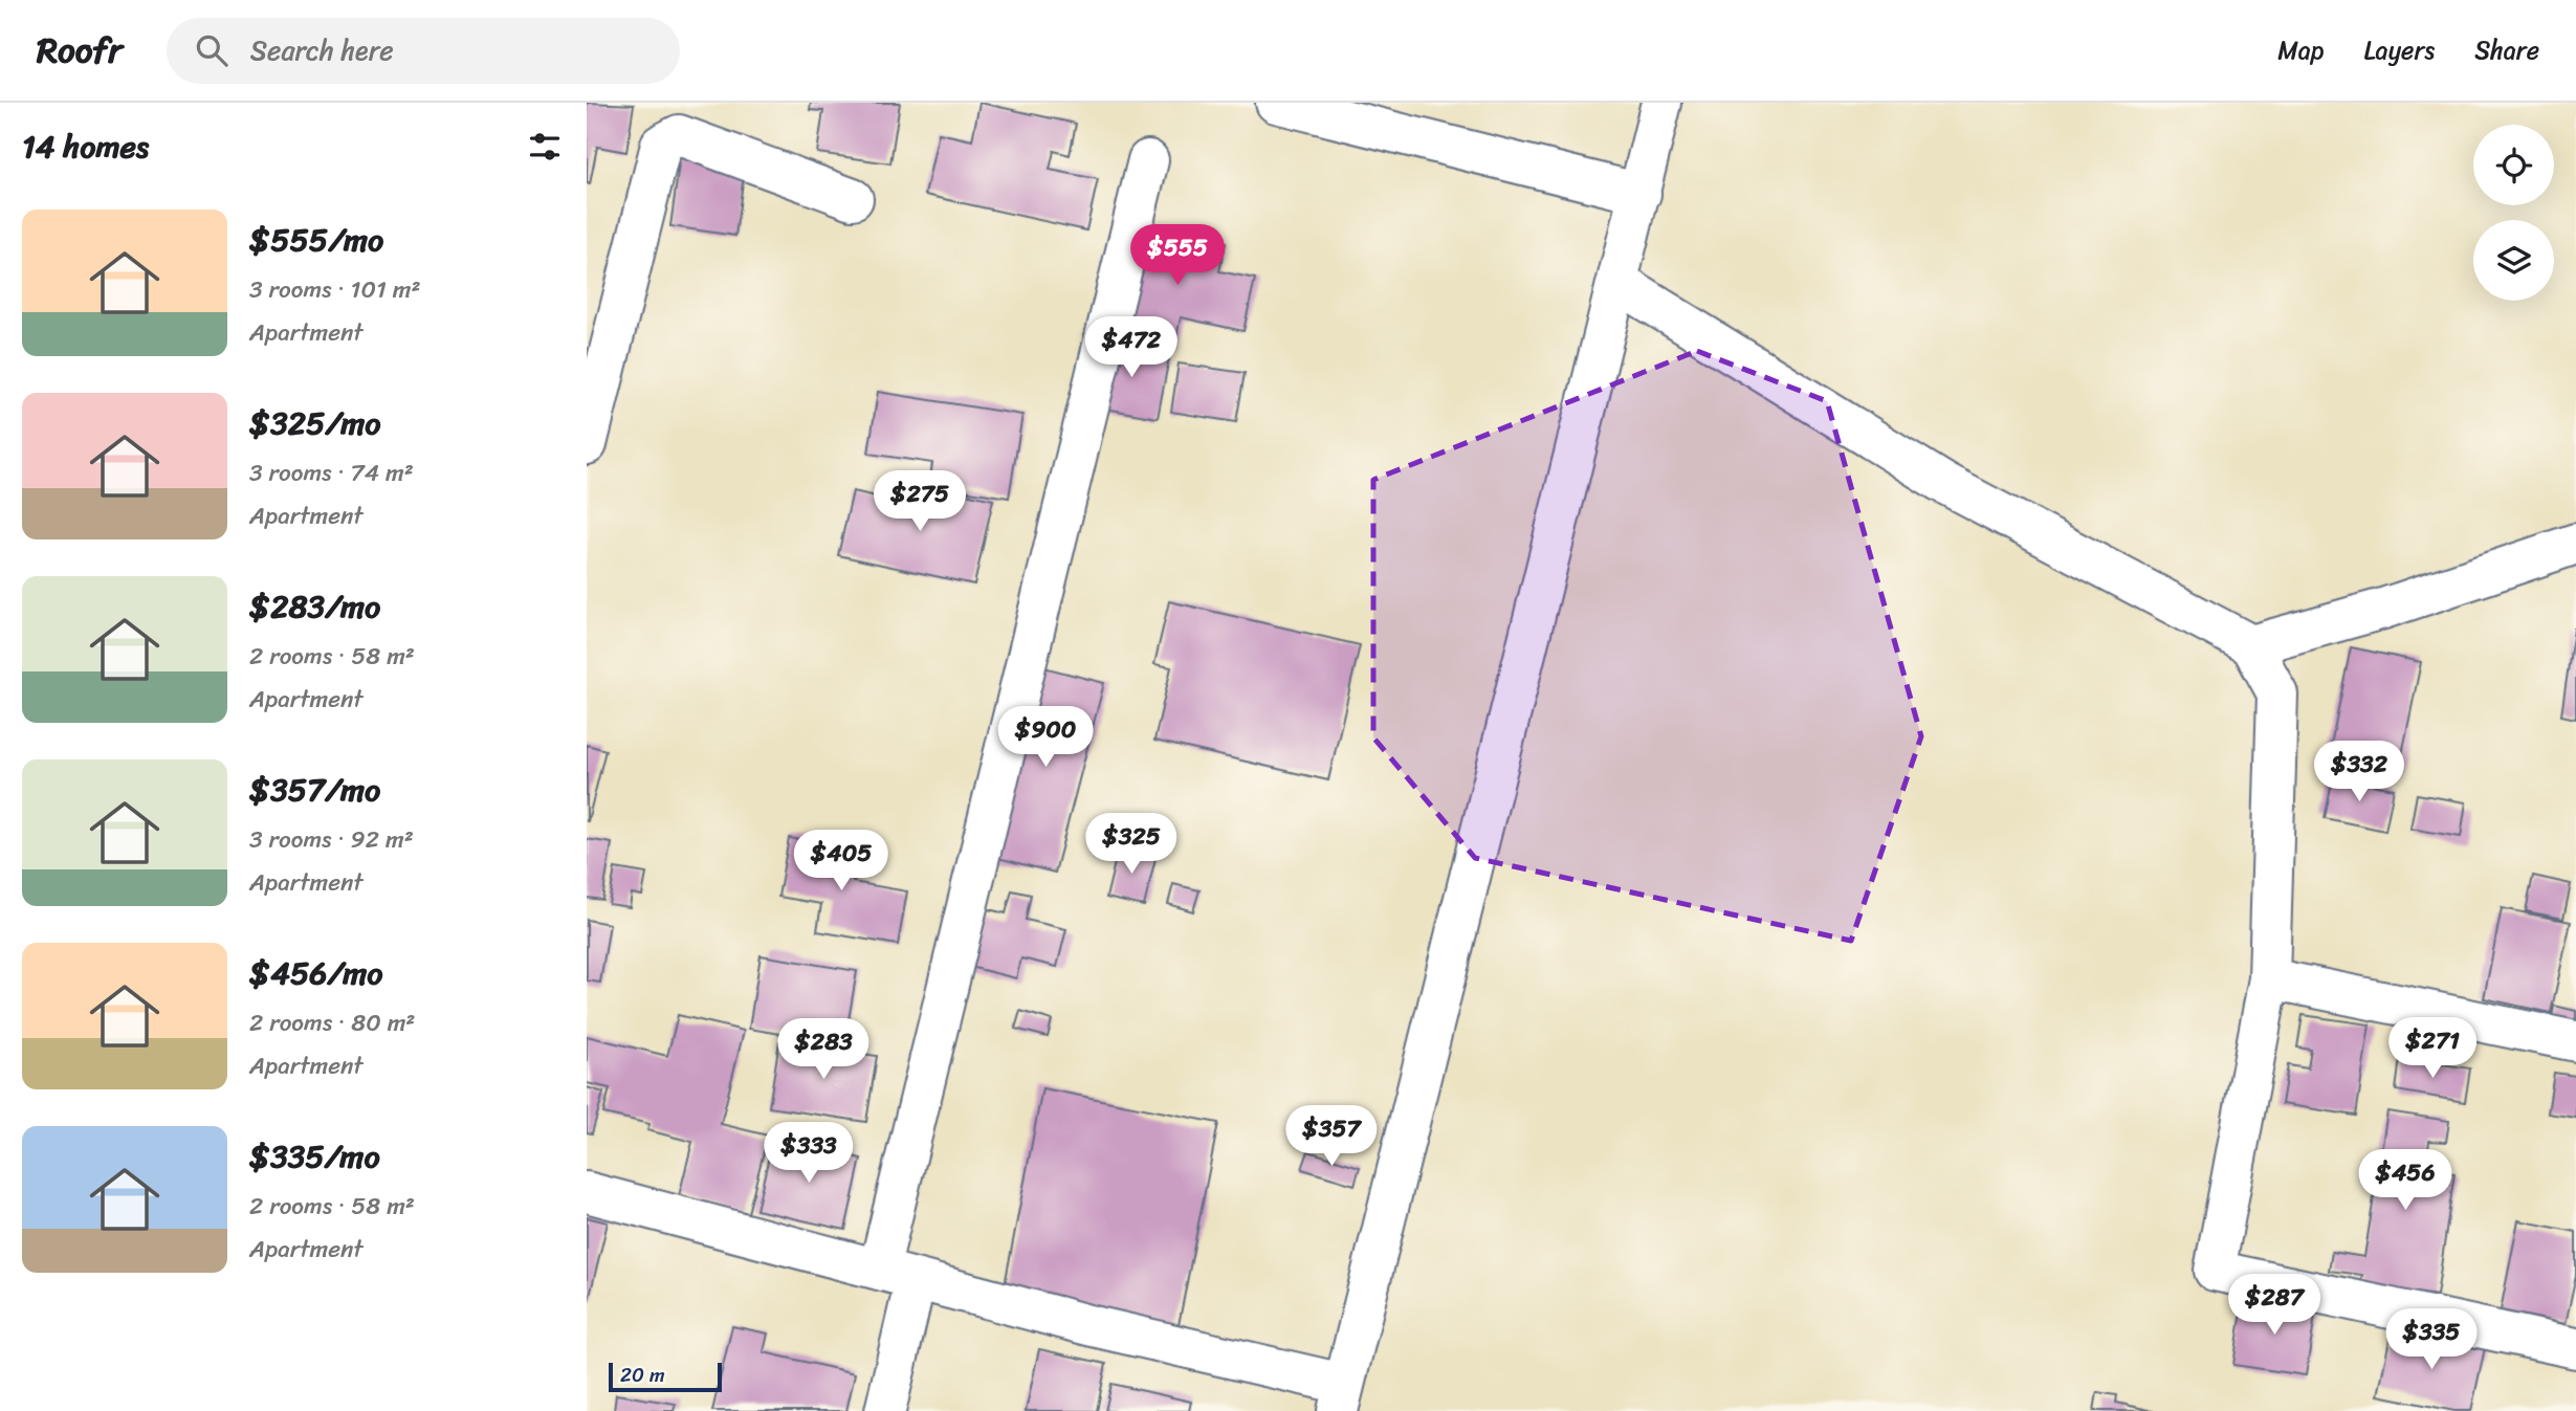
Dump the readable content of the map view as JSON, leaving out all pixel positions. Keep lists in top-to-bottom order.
{
  "scale_bar": "20 m",
  "page": {
    "header": "Roofr",
    "search": "Search here",
    "nav": ["Map", "Layers", "Share"],
    "heading": "14 homes",
    "list": [
      {
        "name": "$555/mo",
        "note": "3 rooms · 101 m² · Apartment"
      },
      {
        "name": "$325/mo",
        "note": "3 rooms · 74 m² · Apartment"
      },
      {
        "name": "$283/mo",
        "note": "2 rooms · 58 m² · Apartment"
      },
      {
        "name": "$357/mo",
        "note": "3 rooms · 92 m² · Apartment"
      },
      {
        "name": "$456/mo",
        "note": "2 rooms · 80 m² · Apartment"
      },
      {
        "name": "$335/mo",
        "note": "2 rooms · 58 m² · Apartment"
      }
    ],
    "price": [
      "$555",
      "$472",
      "$275",
      "$900",
      "$332",
      "$325",
      "$405",
      "$271",
      "$283",
      "$357",
      "$333",
      "$456",
      "$287",
      "$335"
    ],
    "scale": "20 m"
  }
}
